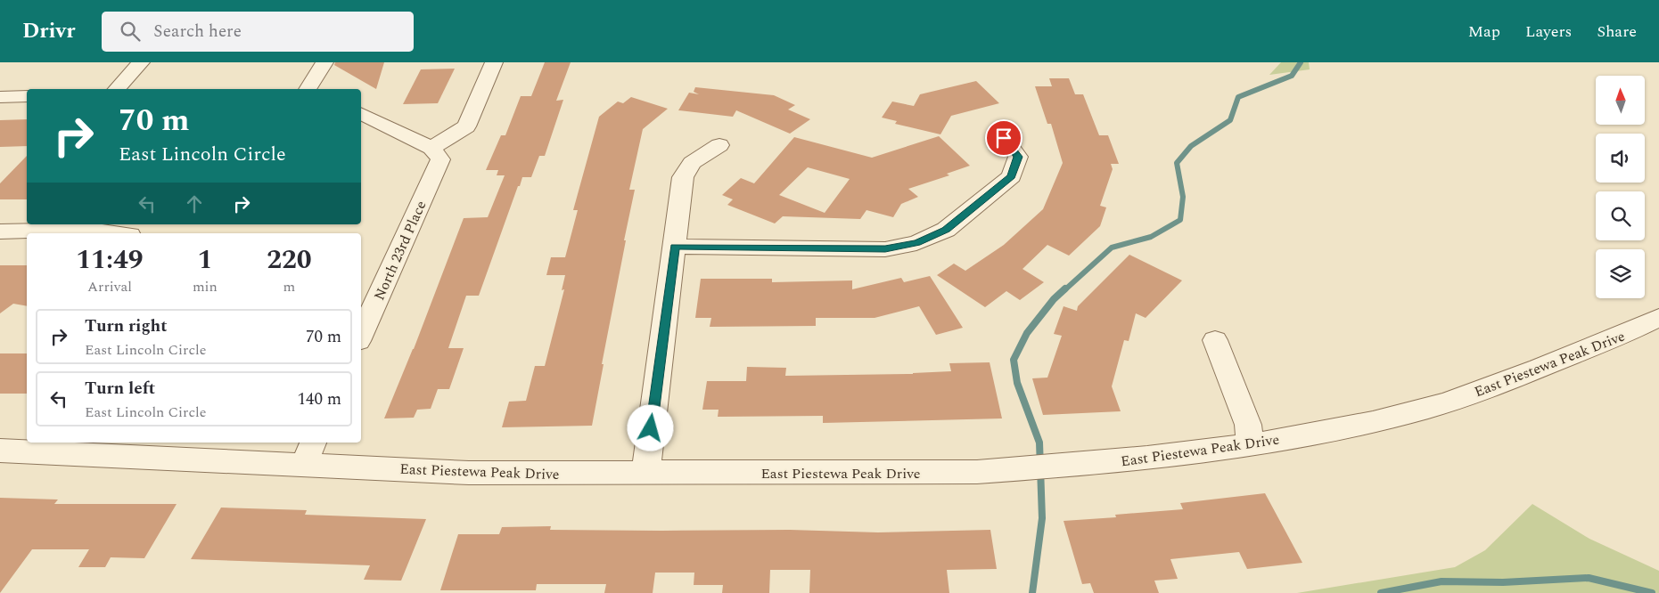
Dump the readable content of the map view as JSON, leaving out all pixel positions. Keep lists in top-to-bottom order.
{
  "streets": {
    "street": ["North 23rd Place", "East Piestewa Peak Drive"]
  },
  "north": "top",
  "page": {
    "header": "Drivr",
    "search": "Search here",
    "nav": ["Map", "Layers", "Share"],
    "turn": ["70 m", "East Lincoln Circle"],
    "eta": [
      "11:49",
      "Arrival",
      "1",
      "min",
      "220",
      "m"
    ],
    "list": [
      {
        "name": "Turn right",
        "note": "East Lincoln Circle",
        "value": "70 m"
      },
      {
        "name": "Turn left",
        "note": "East Lincoln Circle",
        "value": "140 m"
      }
    ]
  }
}
